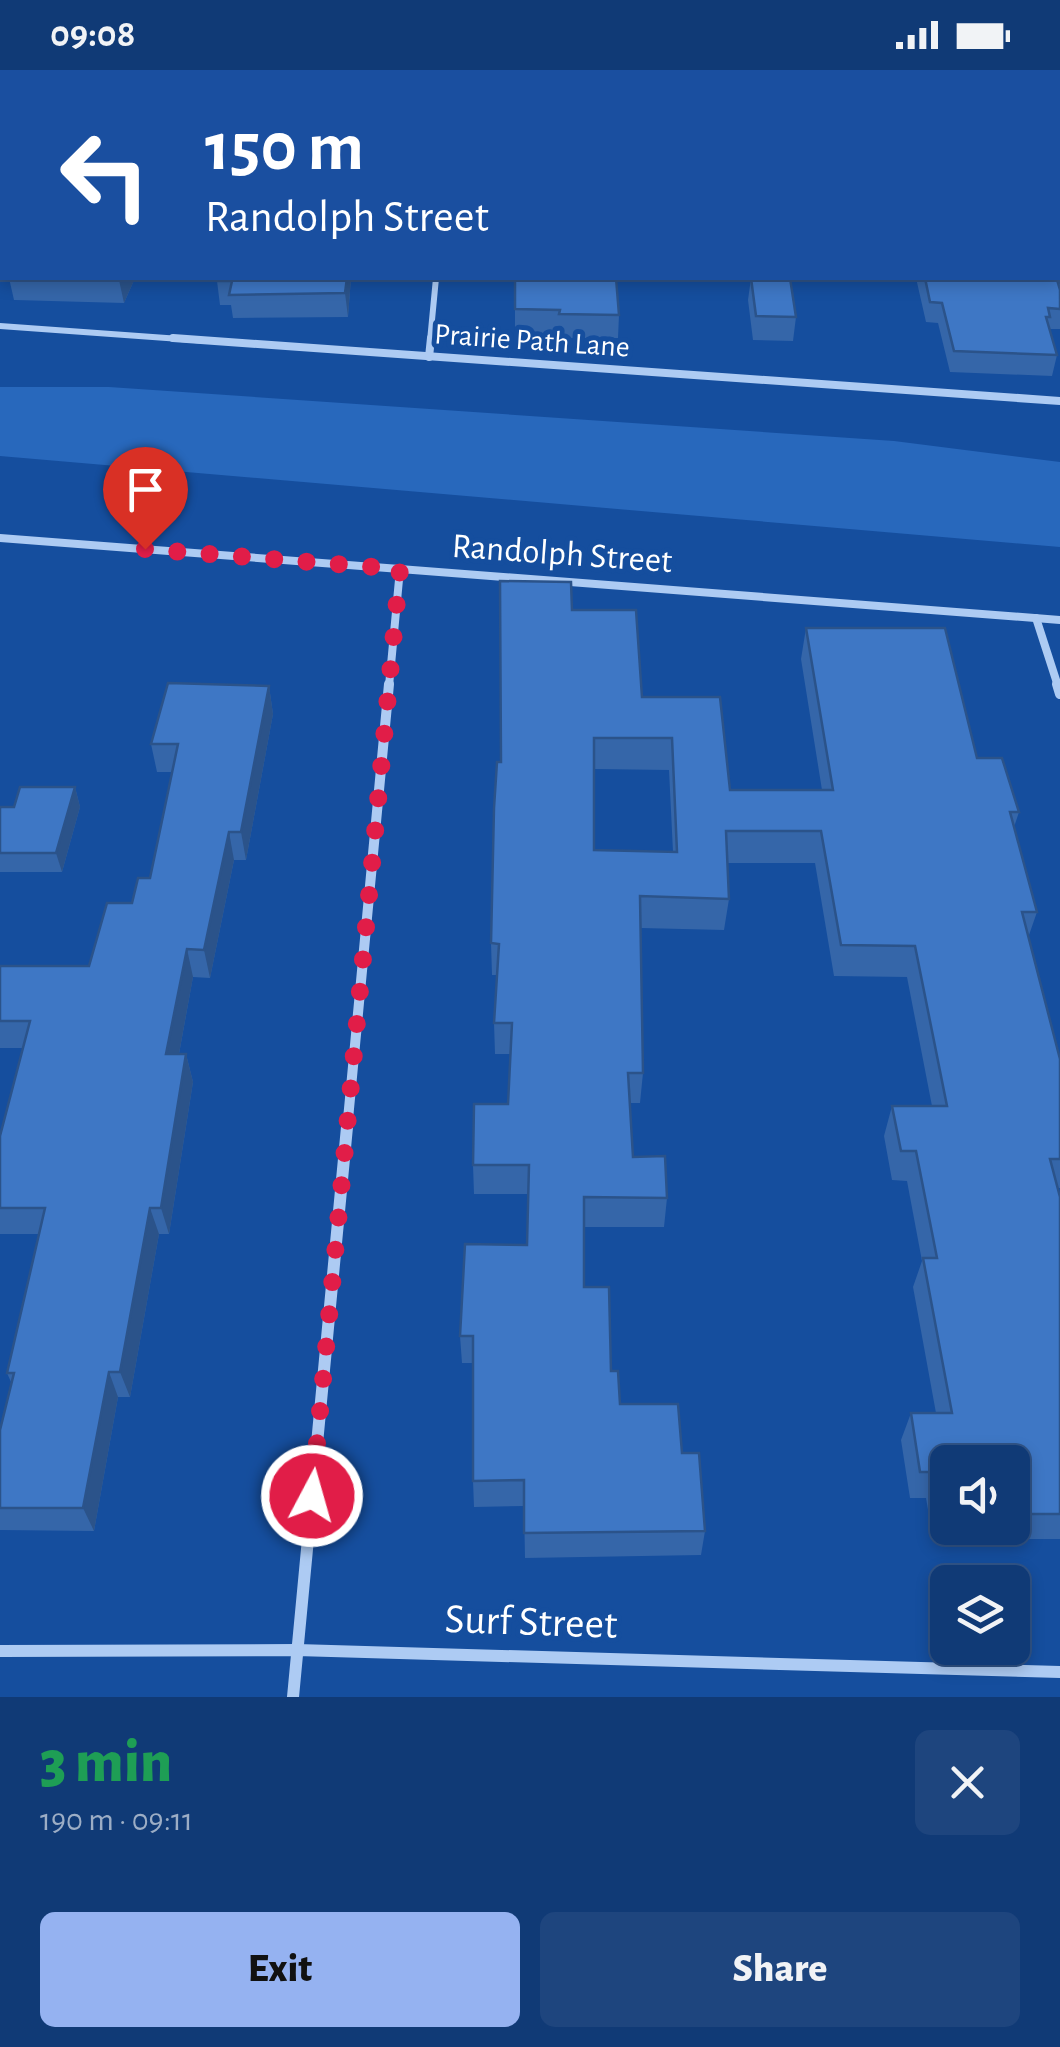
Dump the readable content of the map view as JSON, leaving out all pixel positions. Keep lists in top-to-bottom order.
{
  "streets": {
    "street": ["Prairie Path Lane", "Randolph Street", "Surf Street"]
  },
  "page": {
    "status": "09:08",
    "turn": ["150 m", "Randolph Street"],
    "heading": ["3 min", "190 m · 09:11"],
    "buttons": ["Exit", "Share"]
  }
}
